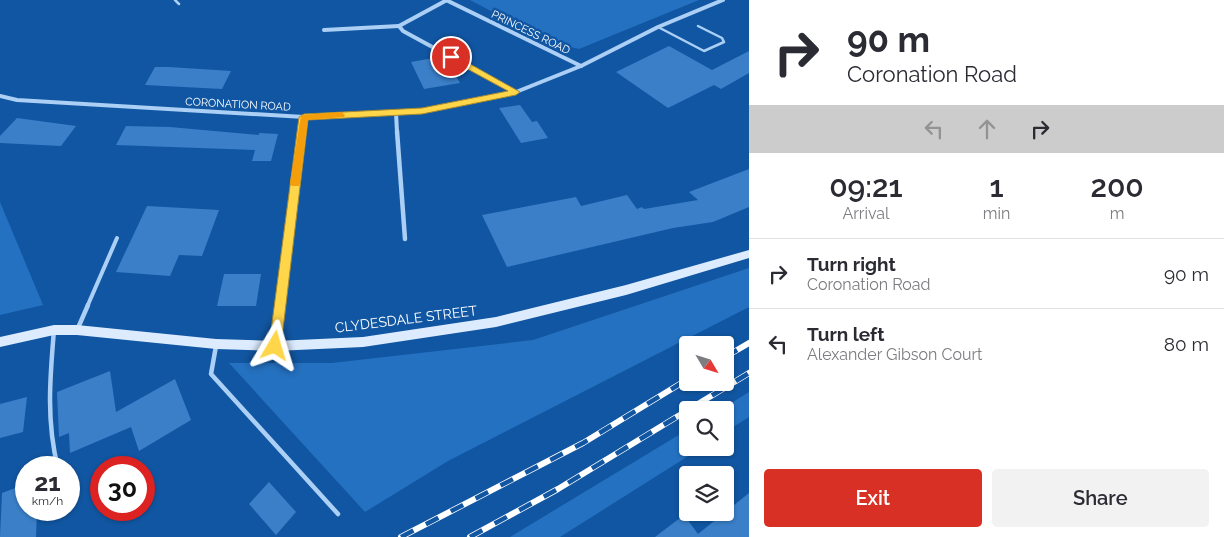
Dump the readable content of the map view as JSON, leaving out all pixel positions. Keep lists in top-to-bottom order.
{
  "streets": {
    "main road": ["CLYDESDALE STREET"],
    "street": ["PRINCESS ROAD", "CORONATION ROAD"]
  },
  "crossings": [
    ["PRINCESS ROAD", "CORONATION ROAD"]
  ],
  "north": "bottom right",
  "page": {
    "turn": ["90 m", "Coronation Road"],
    "eta": [
      "09:21",
      "Arrival",
      "1",
      "min",
      "200",
      "m"
    ],
    "list": [
      {
        "name": "Turn right",
        "note": "Coronation Road",
        "value": "90 m"
      },
      {
        "name": "Turn left",
        "note": "Alexander Gibson Court",
        "value": "80 m"
      }
    ],
    "speed": "21 km/h",
    "limit": "30",
    "buttons": ["Exit", "Share"]
  }
}
